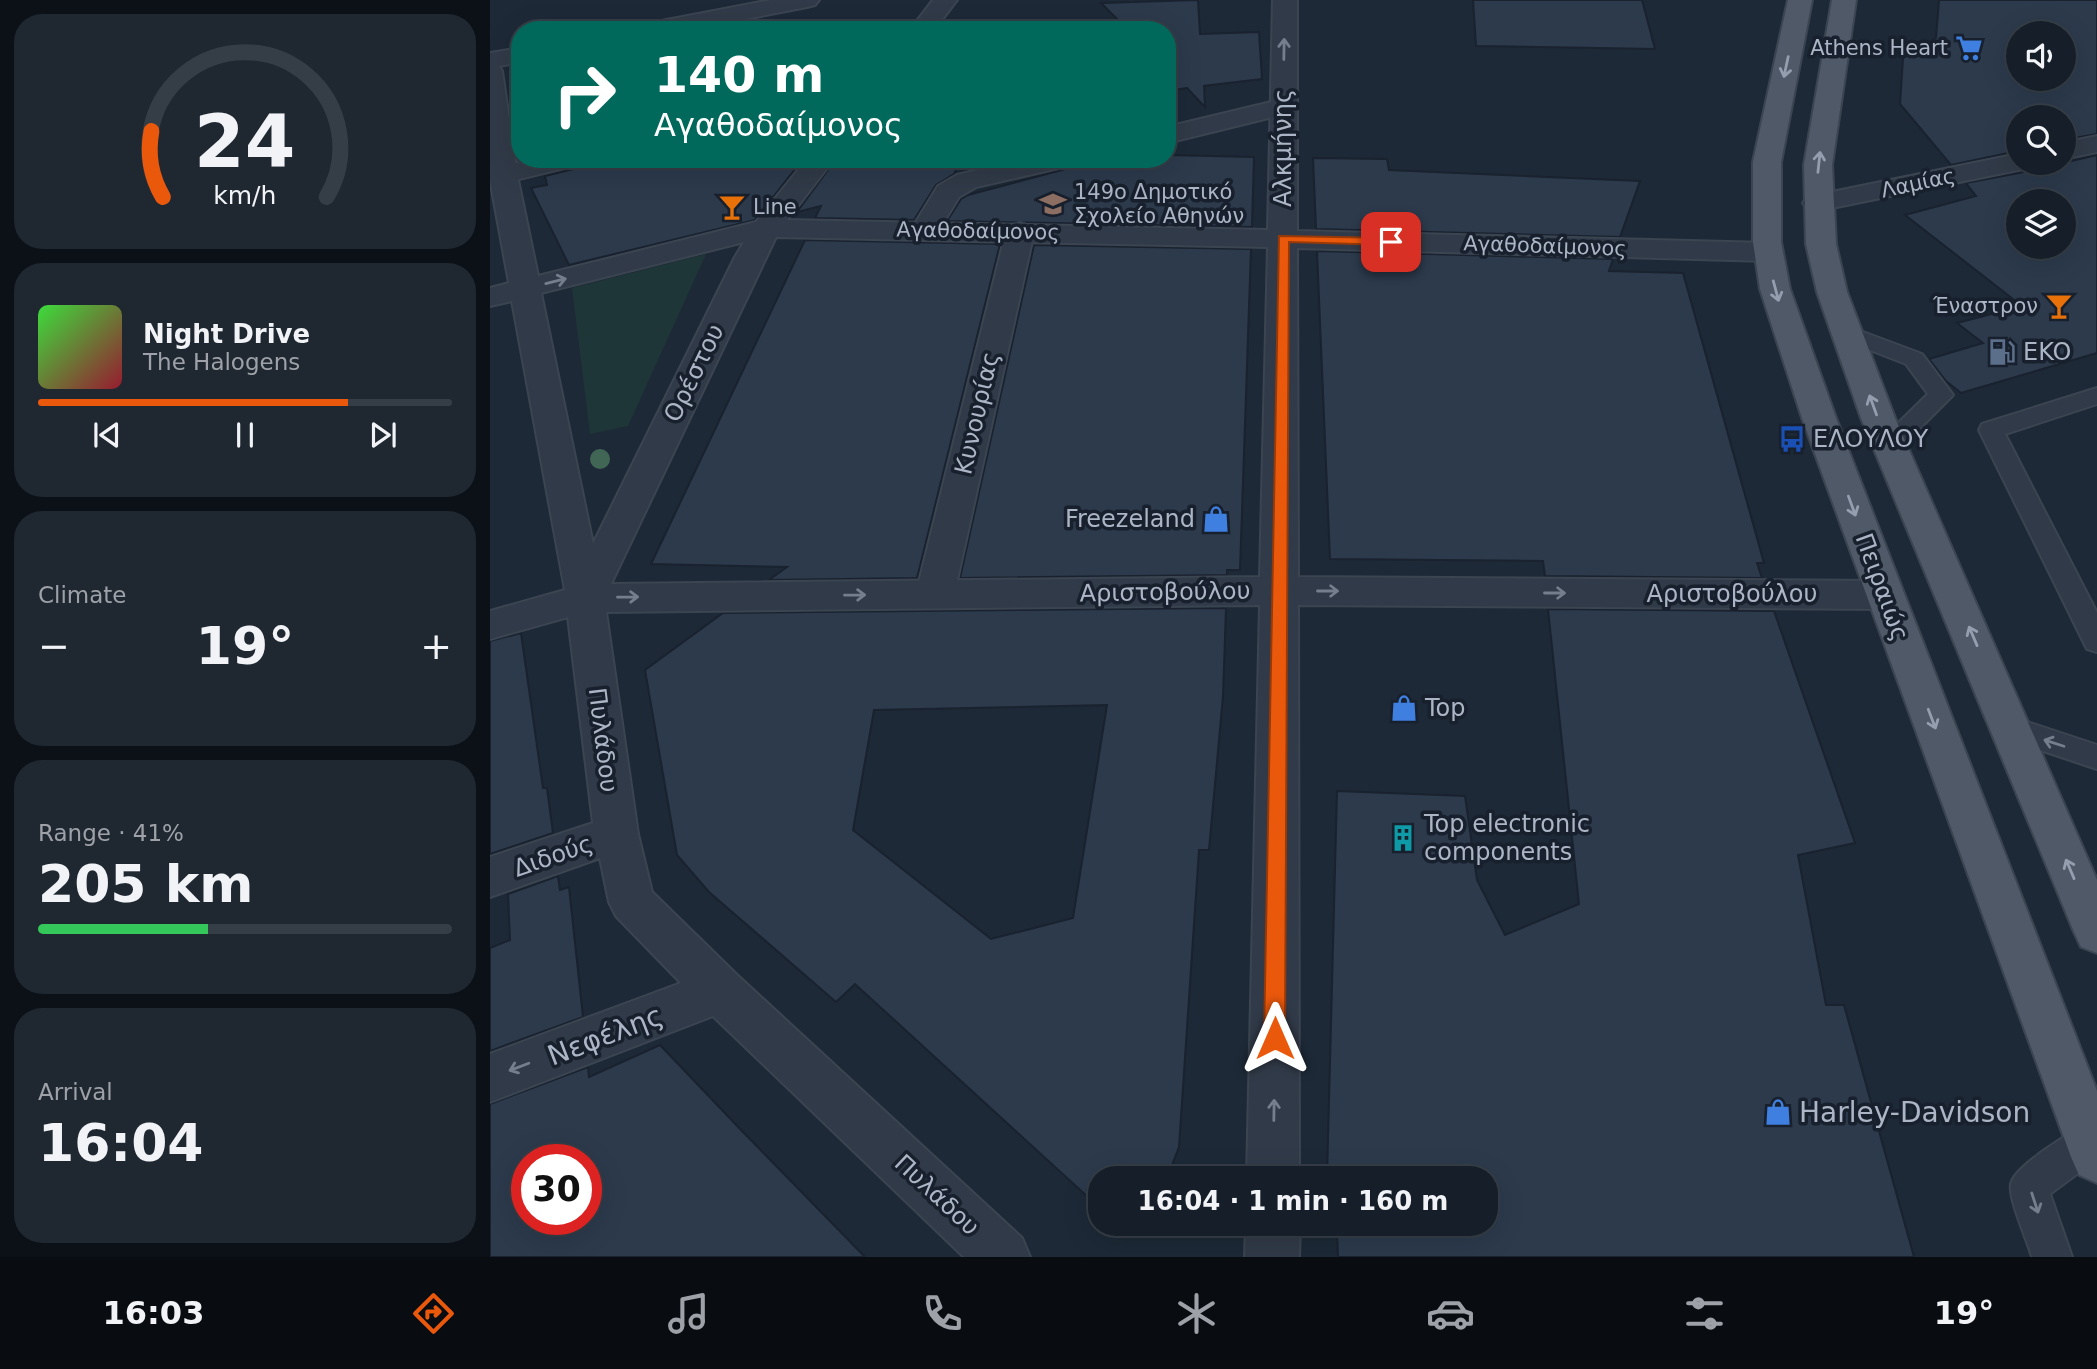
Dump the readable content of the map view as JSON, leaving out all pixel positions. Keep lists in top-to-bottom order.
{
  "streets": {
    "main road": ["Πειραιώς"],
    "street": [
      "Αλκμήνης",
      "Λαμίας",
      "Αγαθοδαίμονος",
      "Ορέστου",
      "Κυνουρίας",
      "Αριστοβούλου",
      "Πυλάδου",
      "Διδούς",
      "Νεφέλης"
    ]
  },
  "crossings": [
    ["Αλκμήνης", "Αγαθοδαίμονος"],
    ["Αλκμήνης", "Αριστοβούλου"],
    ["Αγαθοδαίμονος", "Ορέστου"],
    ["Αγαθοδαίμονος", "Κυνουρίας"],
    ["Αγαθοδαίμονος", "Πειραιώς"],
    ["Αγαθοδαίμονος", "Πυλάδου"],
    ["Ορέστου", "Αριστοβούλου"],
    ["Ορέστου", "Πυλάδου"],
    ["Κυνουρίας", "Αριστοβούλου"],
    ["Πειραιώς", "Αριστοβούλου"],
    ["Αριστοβούλου", "Πυλάδου"],
    ["Πυλάδου", "Διδούς"],
    ["Πυλάδου", "Νεφέλης"]
  ],
  "one_way": ["Αλκμήνης", "Αριστοβούλου", "Νεφέλης"],
  "places": {
    "supermarket": ["Athens Heart"],
    "school or university": ["149ο Δημοτικό Σχολείο Αθηνών"],
    "bar": ["Line", "Έναστρον"],
    "fuel station": ["EKO"],
    "bus stop": ["ΕΛΟΥΛΟΥ"],
    "shop": ["Freezeland", "Top", "Harley-Davidson"],
    "building": ["Top electronic components"]
  },
  "page": {
    "turn": ["140 m", "Αγαθοδαίμονος"],
    "song": ["Night Drive", "The Halogens"],
    "tile": [
      "Climate",
      ["Range · 41%", "205 km"],
      ["Arrival", "16:04"]
    ],
    "heat": ["−", "19°", "+"],
    "limit": "30",
    "trip": "16:04 · 1 min · 160 m",
    "tabs": ["16:03", "19°"],
    "gauge": ["24", "km/h"]
  }
}
